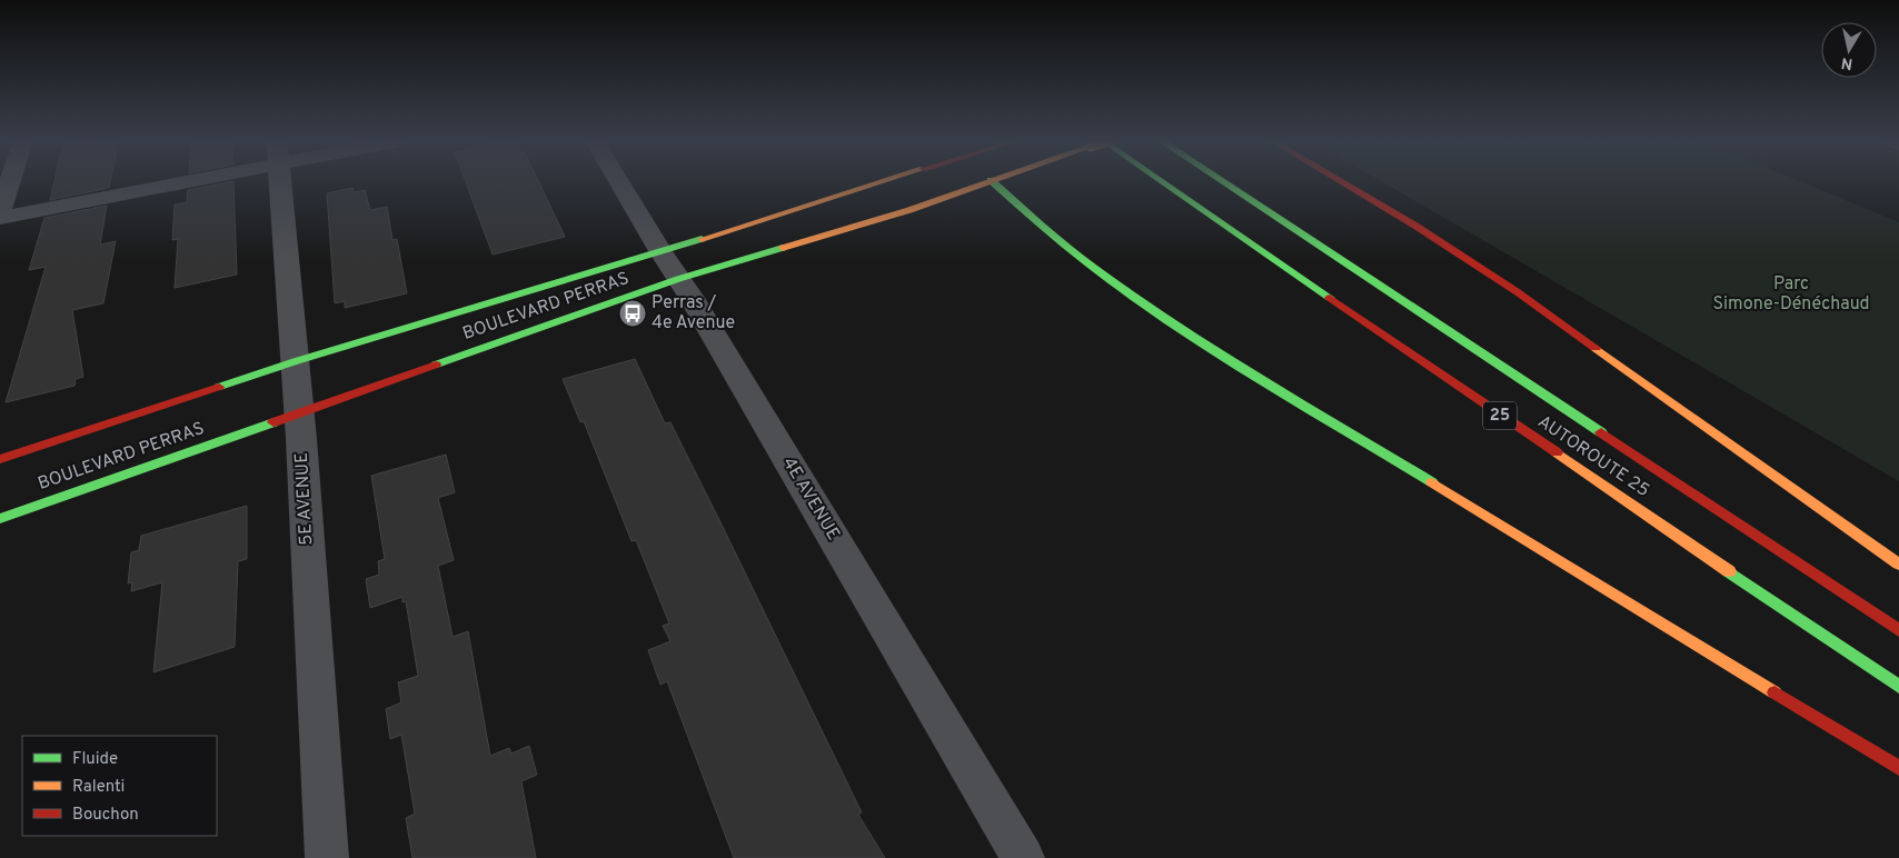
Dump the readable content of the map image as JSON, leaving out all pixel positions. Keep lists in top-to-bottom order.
{
  "streets": {
    "main road": ["BOULEVARD PERRAS", "25", "AUTOROUTE 25"],
    "street": ["5E AVENUE", "4E AVENUE"]
  },
  "crossings": [
    ["BOULEVARD PERRAS", "5E AVENUE"],
    ["BOULEVARD PERRAS", "4E AVENUE"]
  ],
  "parks": ["Parc Simone-Dénéchaud"],
  "places": {
    "bus stop": ["Perras / 4e Avenue"]
  },
  "legend": ["Fluide", "Ralenti", "Bouchon"],
  "north": "bottom"
}
